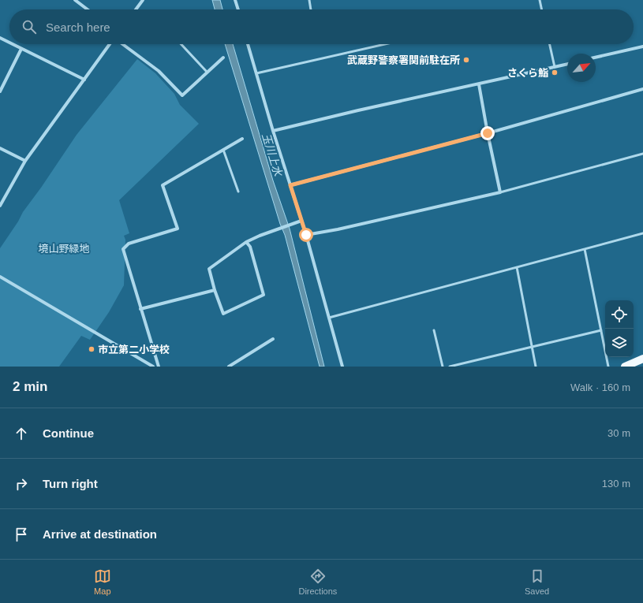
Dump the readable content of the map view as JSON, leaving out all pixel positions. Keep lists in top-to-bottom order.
{
  "water": ["玉川上水"],
  "parks": ["境山野緑地"],
  "places": ["武蔵野警察署関前駐在所", "さくら鮨", "市立第二小学校"],
  "north": "top right",
  "page": {
    "search": "Search here",
    "heading": ["2 min", "Walk · 160 m"],
    "list": [
      ["Continue", "30 m"],
      ["Turn right", "130 m"],
      "Arrive at destination"
    ],
    "nav": ["Map", "Directions", "Saved"]
  }
}
